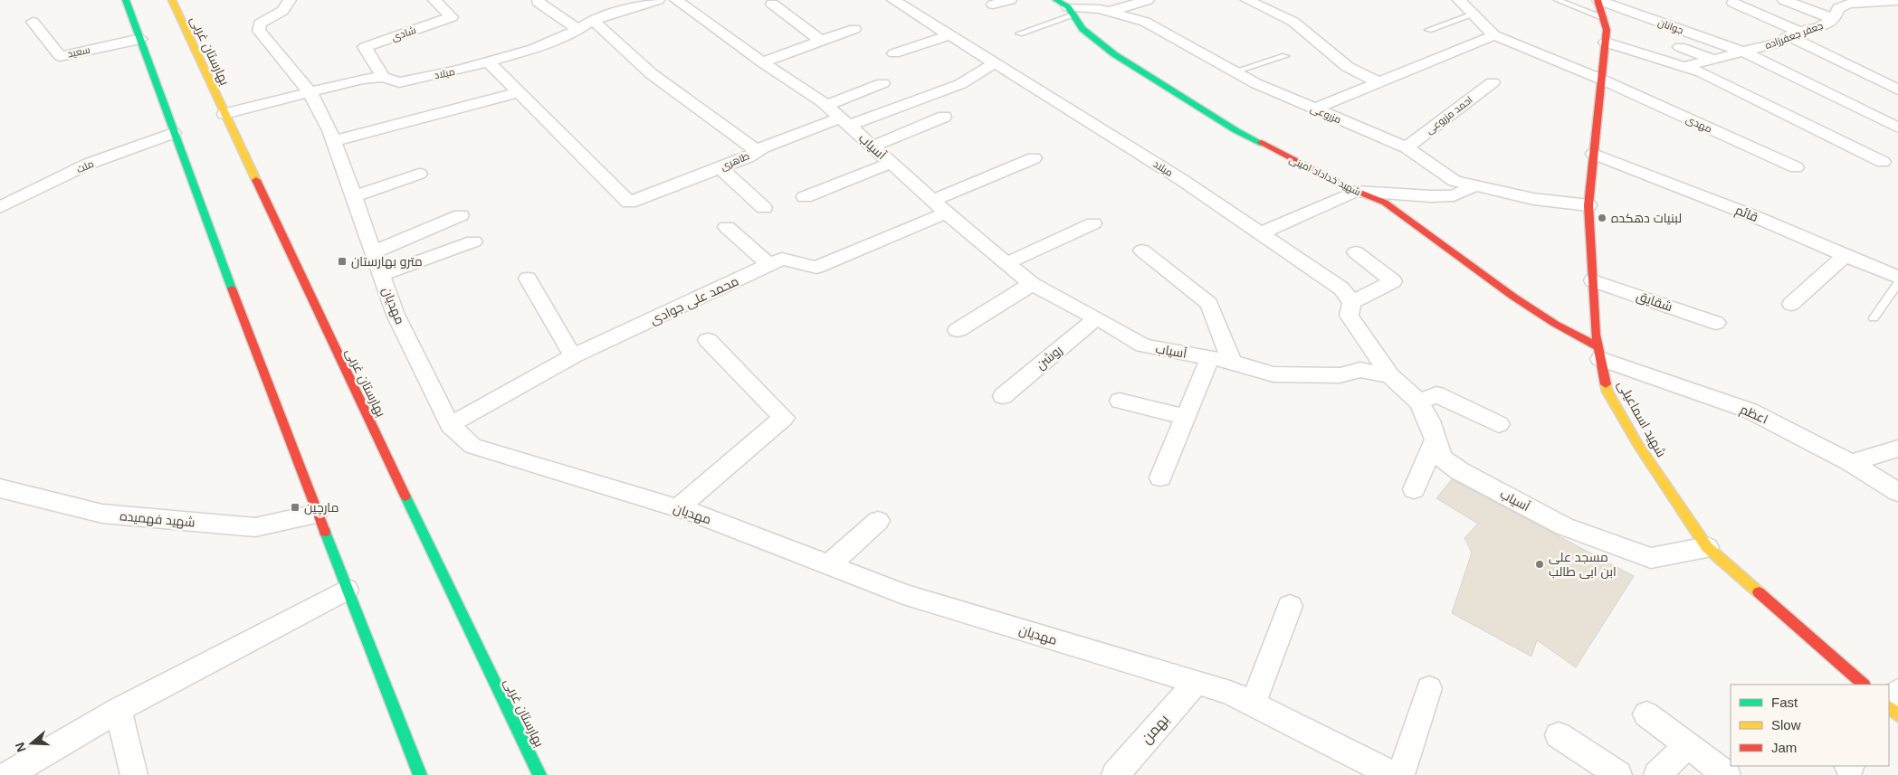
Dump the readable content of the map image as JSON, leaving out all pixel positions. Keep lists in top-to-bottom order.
{
  "streets": {
    "main road": ["بهارستان غربی", "شهید خداداد امینی", "شهید اسماعیلی"],
    "street": [
      "جوانان",
      "شادی",
      "جعفر جعفرزاده",
      "سعید",
      "میلاد",
      "مزروعی",
      "احمد مزروعی",
      "مهدی",
      "آسیاب",
      "طاهری",
      "ملت",
      "قائم",
      "محمد علی جوادی",
      "شقایق",
      "مهدیان",
      "روشن",
      "اعظم",
      "شهید فهمیده",
      "بهمن"
    ]
  },
  "crossings": [
    ["جوانان", "جعفر جعفرزاده"],
    ["جوانان", "شهید اسماعیلی"],
    ["شادی", "میلاد"],
    ["بهارستان غربی", "میلاد"],
    ["میلاد", "طاهری"],
    ["میلاد", "مهدیان"],
    ["مزروعی", "احمد مزروعی"],
    ["مزروعی", "شهید خداداد امینی"],
    ["مزروعی", "شهید اسماعیلی"],
    ["مهدی", "شهید اسماعیلی"],
    ["آسیاب", "طاهری"],
    ["آسیاب", "محمد علی جوادی"],
    ["آسیاب", "روشن"],
    ["آسیاب", "شهید اسماعیلی"],
    ["شهید خداداد امینی", "اعظم"],
    ["شهید خداداد امینی", "شهید اسماعیلی"],
    ["قائم", "شهید اسماعیلی"],
    ["محمد علی جوادی", "مهدیان"],
    ["شقایق", "شهید اسماعیلی"],
    ["مهدیان", "بهمن"],
    ["اعظم", "شهید اسماعیلی"]
  ],
  "places": {
    "other": ["لبنیات دهکده", "مسجد علی ابن ابی طالب"],
    "transit": ["مترو بهارستان", "مارچین"]
  },
  "legend": ["Fast", "Slow", "Jam"],
  "north": "left"
}
